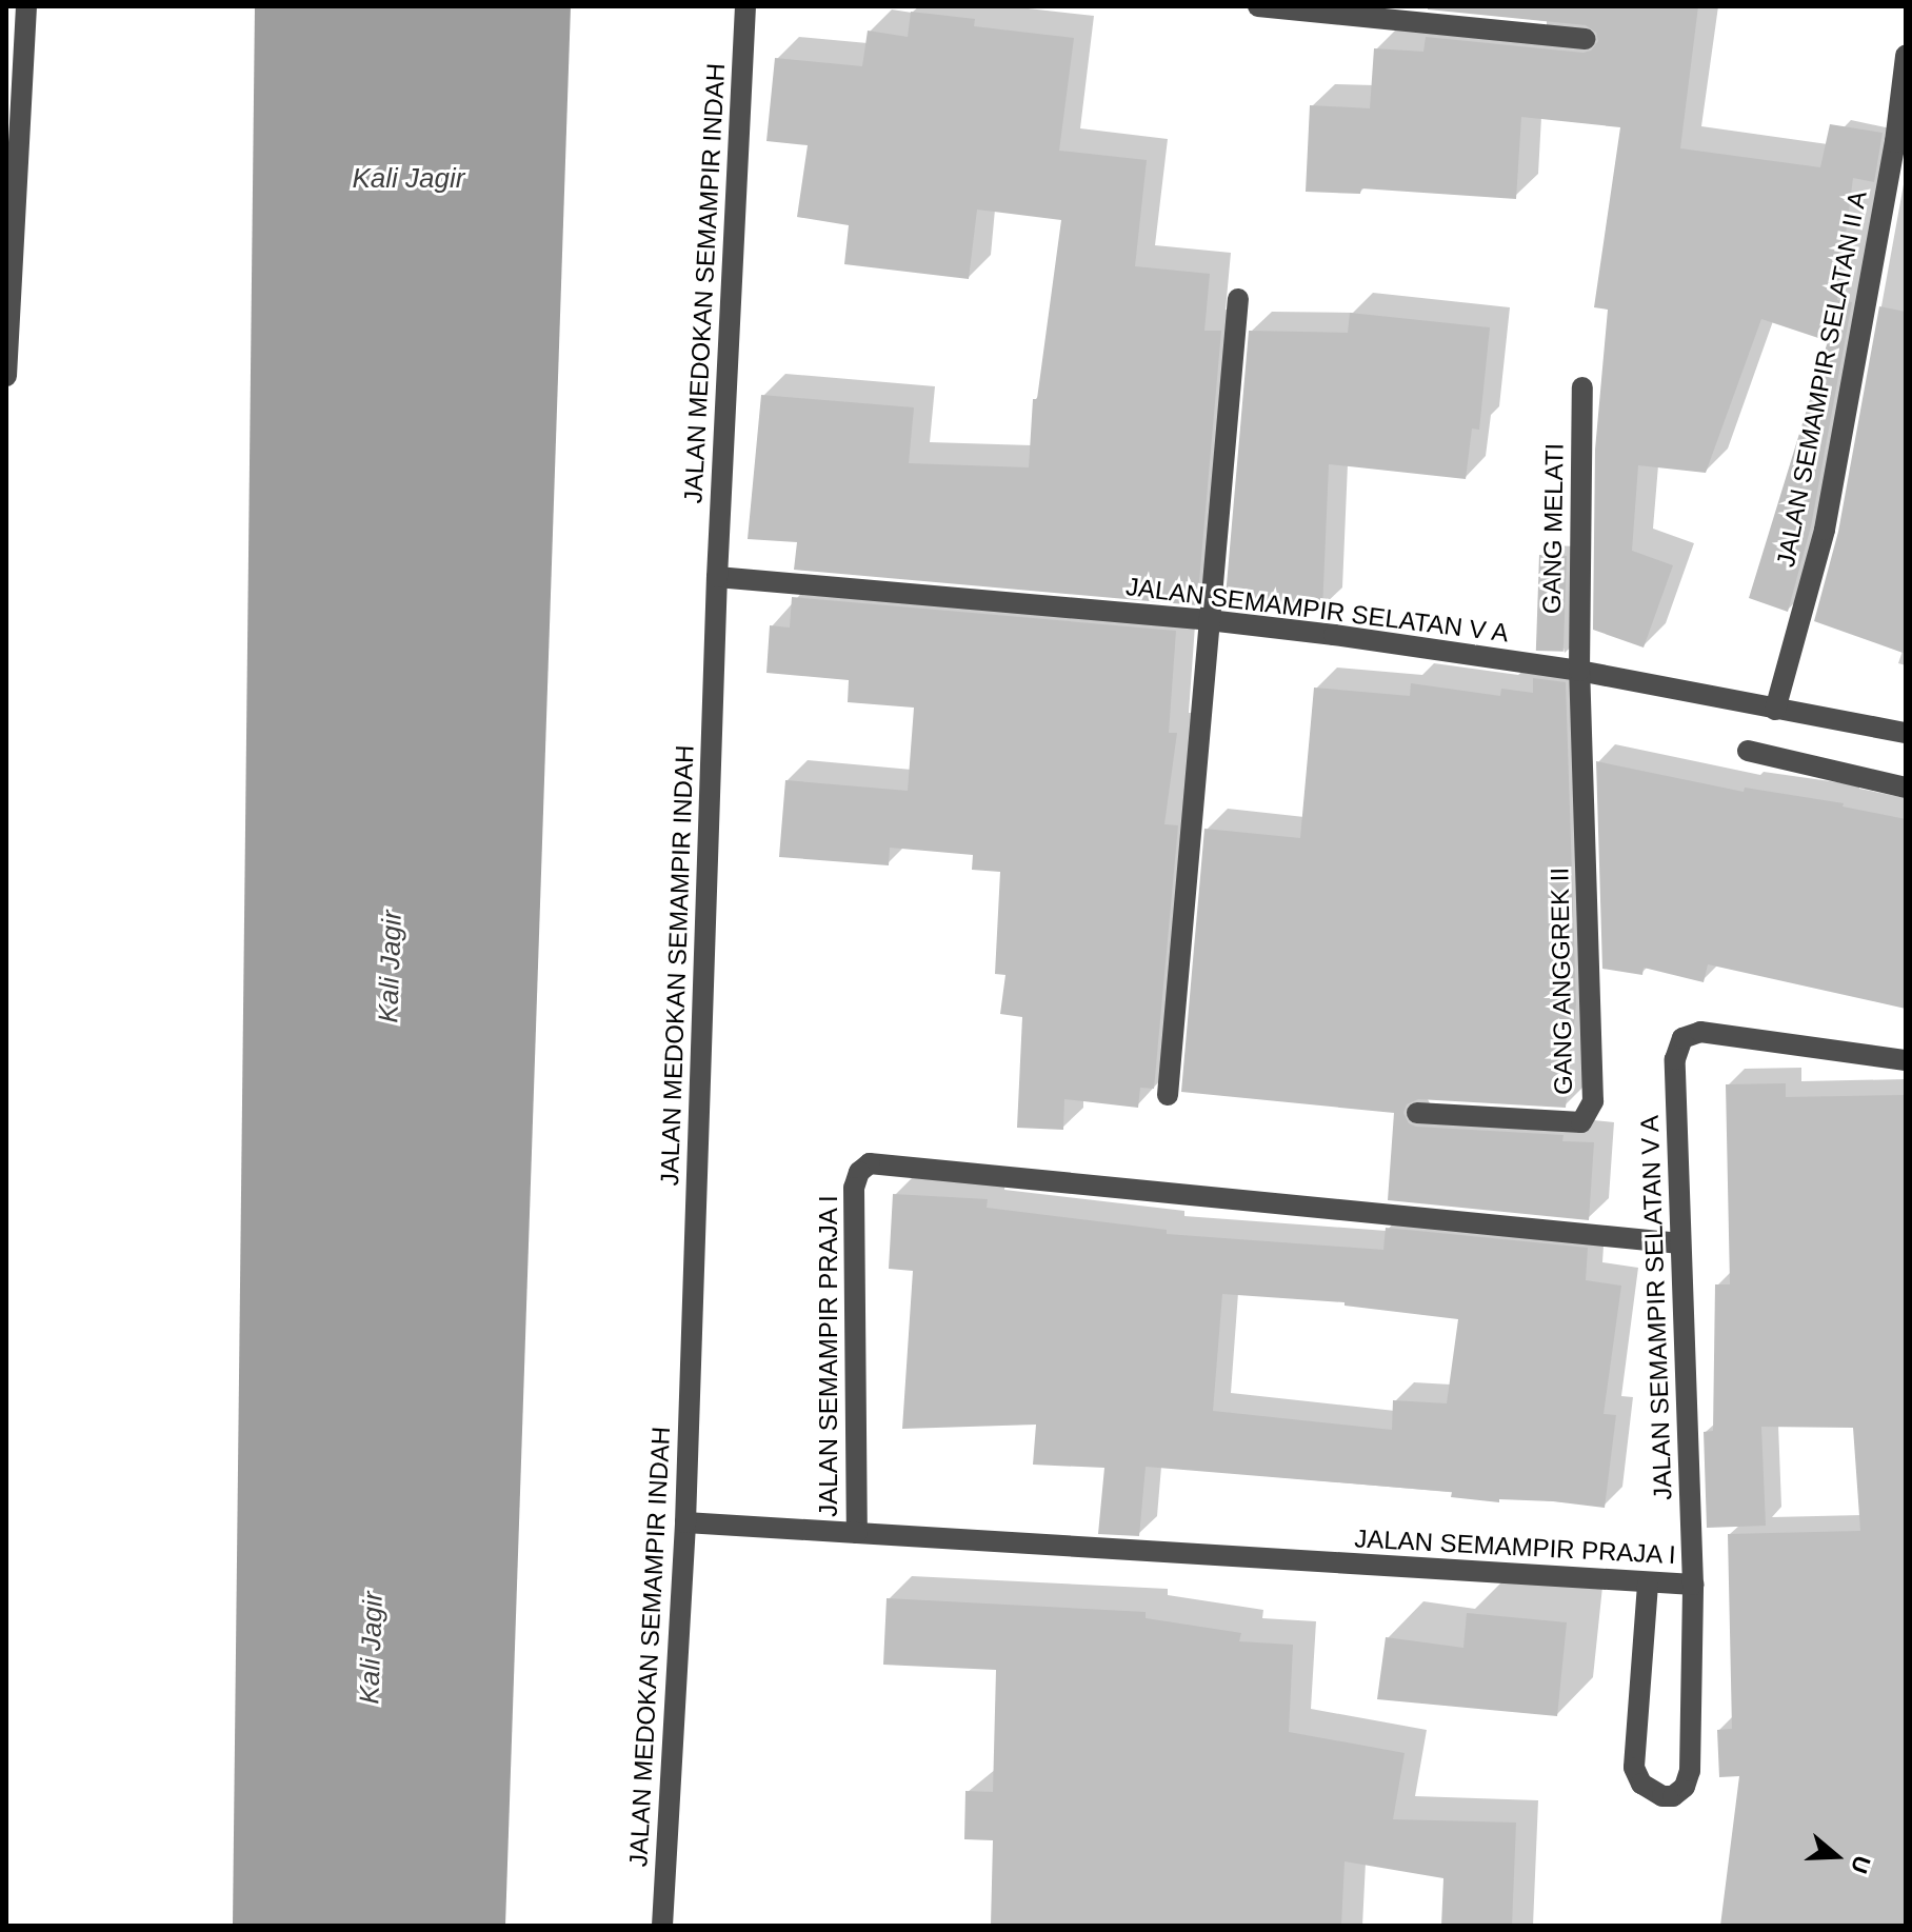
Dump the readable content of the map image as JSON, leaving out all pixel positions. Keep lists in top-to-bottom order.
{
  "streets": {
    "street": [
      "JALAN MEDOKAN SEMAMPIR INDAH",
      "JALAN SEMAMPIR SELATAN II A",
      "GANG MELATI",
      "JALAN SEMAMPIR SELATAN V A",
      "GANG ANGGREK II",
      "JALAN SEMAMPIR PRAJA I"
    ]
  },
  "crossings": [
    ["JALAN MEDOKAN SEMAMPIR INDAH", "JALAN SEMAMPIR SELATAN V A"],
    ["JALAN SEMAMPIR SELATAN II A", "JALAN SEMAMPIR SELATAN V A"],
    ["GANG MELATI", "JALAN SEMAMPIR SELATAN V A"],
    ["GANG MELATI", "GANG ANGGREK II"],
    ["JALAN SEMAMPIR SELATAN V A", "GANG ANGGREK II"],
    ["JALAN SEMAMPIR SELATAN V A", "JALAN SEMAMPIR PRAJA I"]
  ],
  "water": ["Kali Jagir"],
  "north": "right"
}
